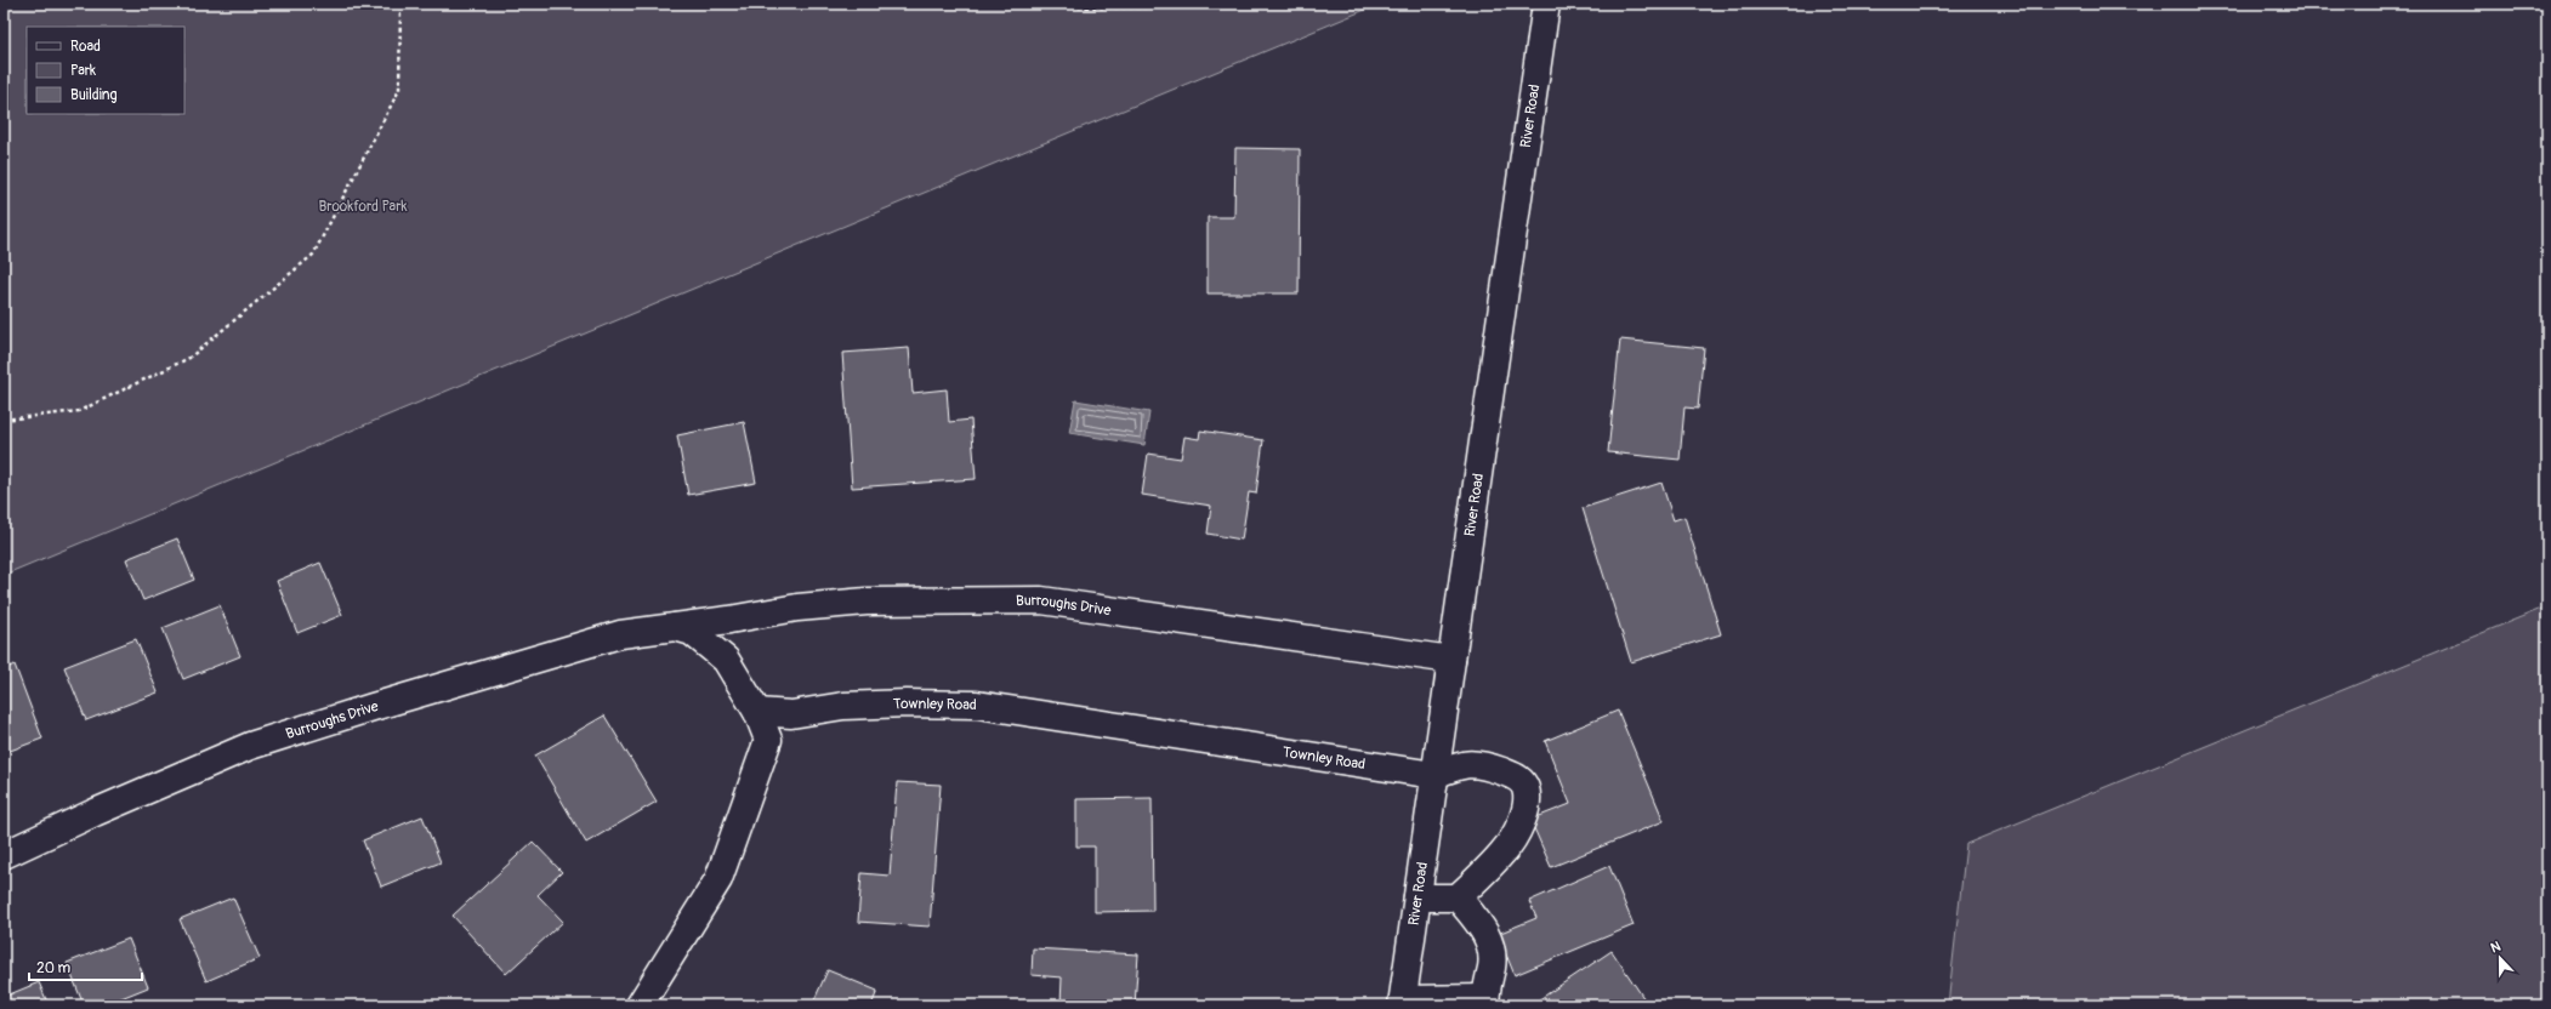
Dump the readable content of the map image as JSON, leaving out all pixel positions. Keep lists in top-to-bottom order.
{
  "streets": {
    "street": ["River Road", "Burroughs Drive", "Townley Road"]
  },
  "crossings": [
    ["River Road", "Burroughs Drive"],
    ["River Road", "Townley Road"],
    ["Burroughs Drive", "Townley Road"]
  ],
  "parks": ["Brookford Park"],
  "legend": ["Road", "Park", "Building"],
  "scale_bar": "20 m",
  "north": "top"
}
